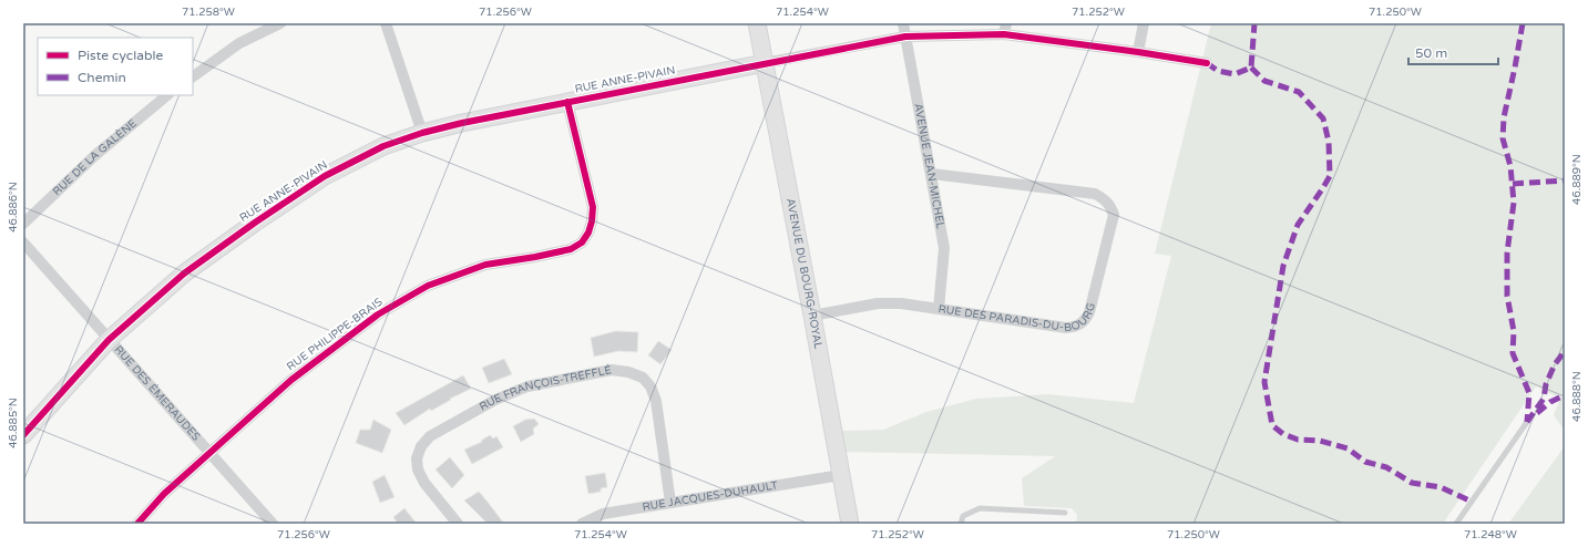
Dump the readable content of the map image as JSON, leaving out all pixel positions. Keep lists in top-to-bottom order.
{
  "streets": {
    "street": [
      "RUE ANNE-PIVAIN",
      "RUE DE LA GALÈNE",
      "AVENUE JEAN-MICHEL",
      "AVENUE DU BOURG-ROYAL",
      "RUE DES PARADIS-DU-BOURG",
      "RUE PHILIPPE-BRAIS",
      "RUE FRANÇOIS-TREFFLÉ",
      "RUE DES ÉMERAUDES",
      "RUE JACQUES-DUHAULT"
    ]
  },
  "crossings": [
    ["RUE ANNE-PIVAIN", "AVENUE JEAN-MICHEL"],
    ["RUE ANNE-PIVAIN", "AVENUE DU BOURG-ROYAL"],
    ["RUE ANNE-PIVAIN", "RUE PHILIPPE-BRAIS"],
    ["RUE ANNE-PIVAIN", "RUE DES ÉMERAUDES"],
    ["AVENUE JEAN-MICHEL", "RUE DES PARADIS-DU-BOURG"],
    ["AVENUE DU BOURG-ROYAL", "RUE DES PARADIS-DU-BOURG"],
    ["AVENUE DU BOURG-ROYAL", "RUE JACQUES-DUHAULT"],
    ["RUE PHILIPPE-BRAIS", "RUE DES ÉMERAUDES"],
    ["RUE FRANÇOIS-TREFFLÉ", "RUE JACQUES-DUHAULT"]
  ],
  "legend": ["Piste cyclable", "Chemin"],
  "scale_bar": "50 m",
  "coordinates": [
    "71.258°W",
    "71.256°W",
    "71.254°W",
    "71.252°W",
    "71.250°W",
    "46.889°N",
    "46.886°N",
    "46.888°N",
    "46.885°N",
    "71.248°W"
  ]
}
